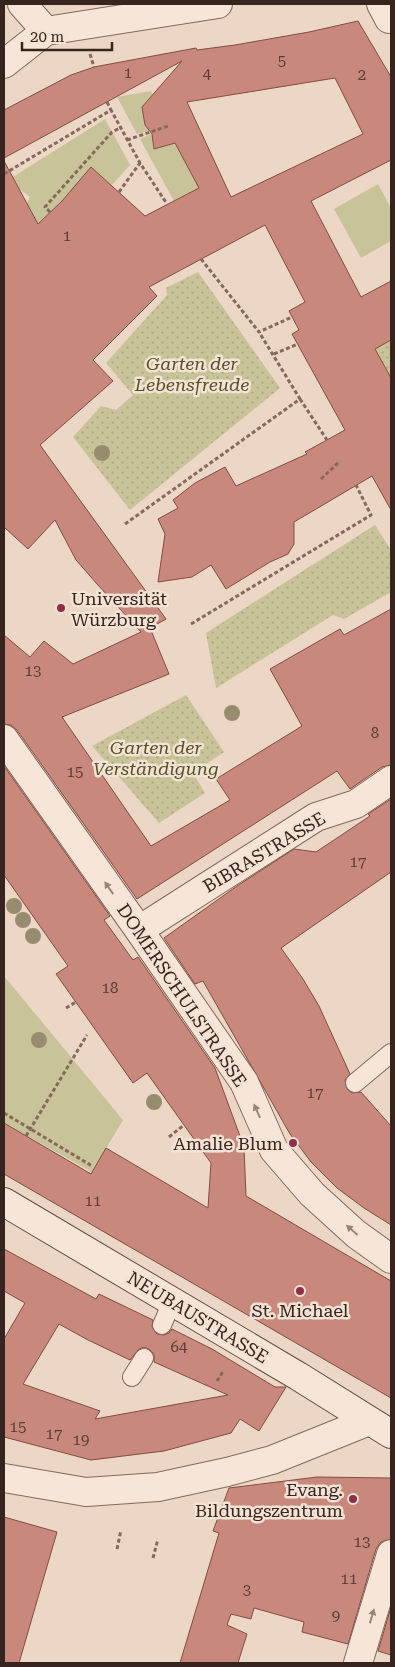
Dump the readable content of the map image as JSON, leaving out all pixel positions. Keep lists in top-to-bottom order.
{
  "streets": {
    "street": ["BIBRASTRASSE", "DOMERSCHULSTRASSE", "NEUBAUSTRASSE"]
  },
  "crossings": [
    ["BIBRASTRASSE", "DOMERSCHULSTRASSE"]
  ],
  "one_way": ["DOMERSCHULSTRASSE"],
  "parks": ["Garten der Lebensfreude", "Garten der Verständigung"],
  "places": [
    "Universität Würzburg",
    "Amalie Blum",
    "St. Michael",
    "Evang. Bildungszentrum"
  ],
  "house_numbers": [
    "5",
    "1",
    "4",
    "2",
    "1",
    "13",
    "8",
    "15",
    "17",
    "18",
    "17",
    "11",
    "64",
    "15",
    "17",
    "19",
    "13",
    "11",
    "3",
    "9"
  ],
  "scale_bar": "20 m"
}
